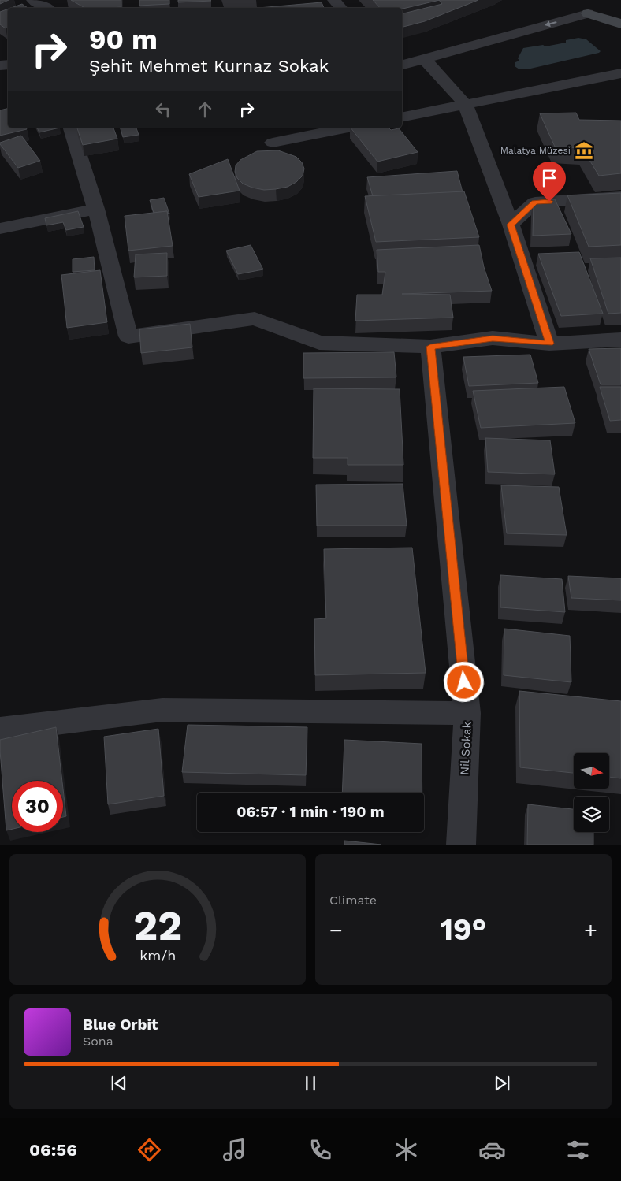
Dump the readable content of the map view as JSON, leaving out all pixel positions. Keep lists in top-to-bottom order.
{
  "streets": {
    "street": ["Nil Sokak"]
  },
  "places": {
    "museum": ["Malatya Müzesi"]
  },
  "north": "right",
  "page": {
    "turn": ["90 m", "Şehit Mehmet Kurnaz Sokak"],
    "limit": "30",
    "trip": "06:57 · 1 min · 190 m",
    "tile": "Climate",
    "heat": ["−", "19°", "+"],
    "song": ["Blue Orbit", "Sona"],
    "tabs": "06:56",
    "gauge": ["22", "km/h"]
  }
}
